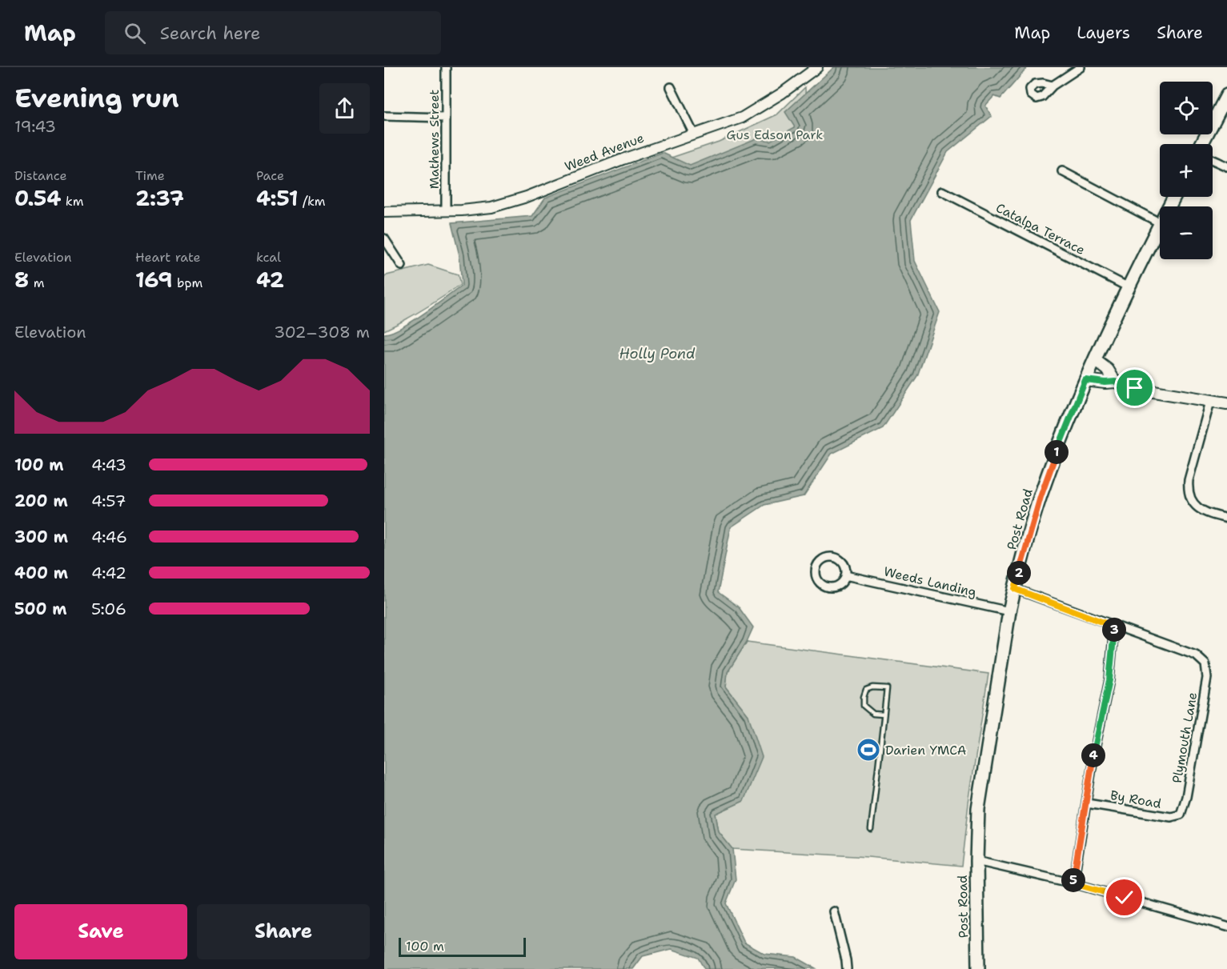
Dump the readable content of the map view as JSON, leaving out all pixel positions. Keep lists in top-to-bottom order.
{
  "streets": {
    "main road": ["Post Road"],
    "street": [
      "Mathews Street",
      "Weed Avenue",
      "Catalpa Terrace",
      "Weeds Landing",
      "Plymouth Lane",
      "By Road"
    ]
  },
  "crossings": [
    ["Mathews Street", "Weed Avenue"],
    ["Catalpa Terrace", "Post Road"],
    ["Post Road", "Weeds Landing"],
    ["Plymouth Lane", "By Road"]
  ],
  "water": ["Holly Pond"],
  "parks": ["Gus Edson Park"],
  "places": {
    "sports": ["Darien YMCA"]
  },
  "scale_bar": "100 m",
  "page": {
    "header": "Map",
    "search": "Search here",
    "nav": ["Map", "Layers", "Share"],
    "heading": ["Evening run", "19:43"],
    "map_buttons": ["+", "−"],
    "stats": [
      ["Distance", "0.54 km"],
      ["Time", "2:37"],
      ["Pace", "4:51 /km"],
      ["Elevation", "8 m"],
      ["Heart rate", "169 bpm"],
      ["kcal", "42"]
    ],
    "chart": ["Elevation", "302–308 m"],
    "pins": [
      "1",
      "2",
      "3",
      "4",
      "5"
    ],
    "list": [
      {
        "name": "100 m",
        "note": "4:43"
      },
      {
        "name": "200 m",
        "note": "4:57"
      },
      {
        "name": "300 m",
        "note": "4:46"
      },
      {
        "name": "400 m",
        "note": "4:42"
      },
      {
        "name": "500 m",
        "note": "5:06"
      }
    ],
    "buttons": ["Save", "Share"],
    "scale": "100 m"
  }
}
